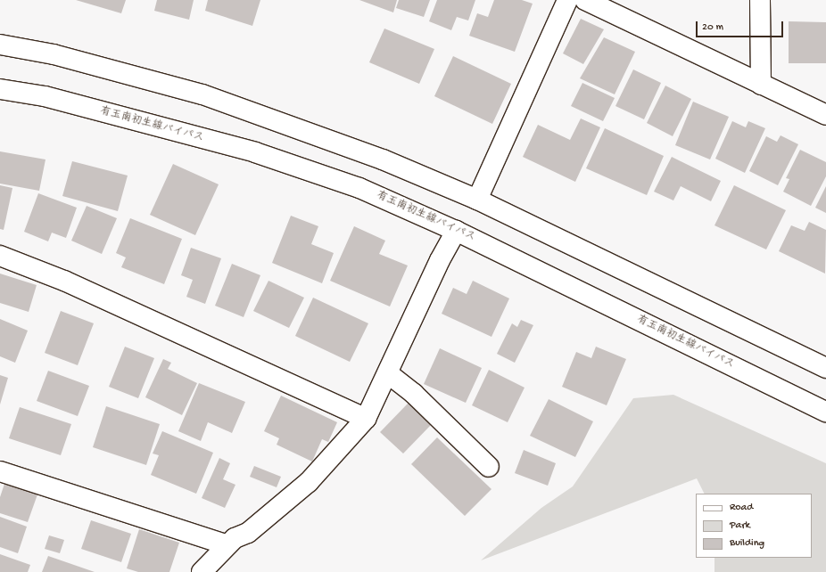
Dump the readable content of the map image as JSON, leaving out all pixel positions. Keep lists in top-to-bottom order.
{
  "streets": {
    "street": ["有玉南初生線バイパス"]
  },
  "legend": ["Road", "Park", "Building"],
  "scale_bar": "20 m"
}
